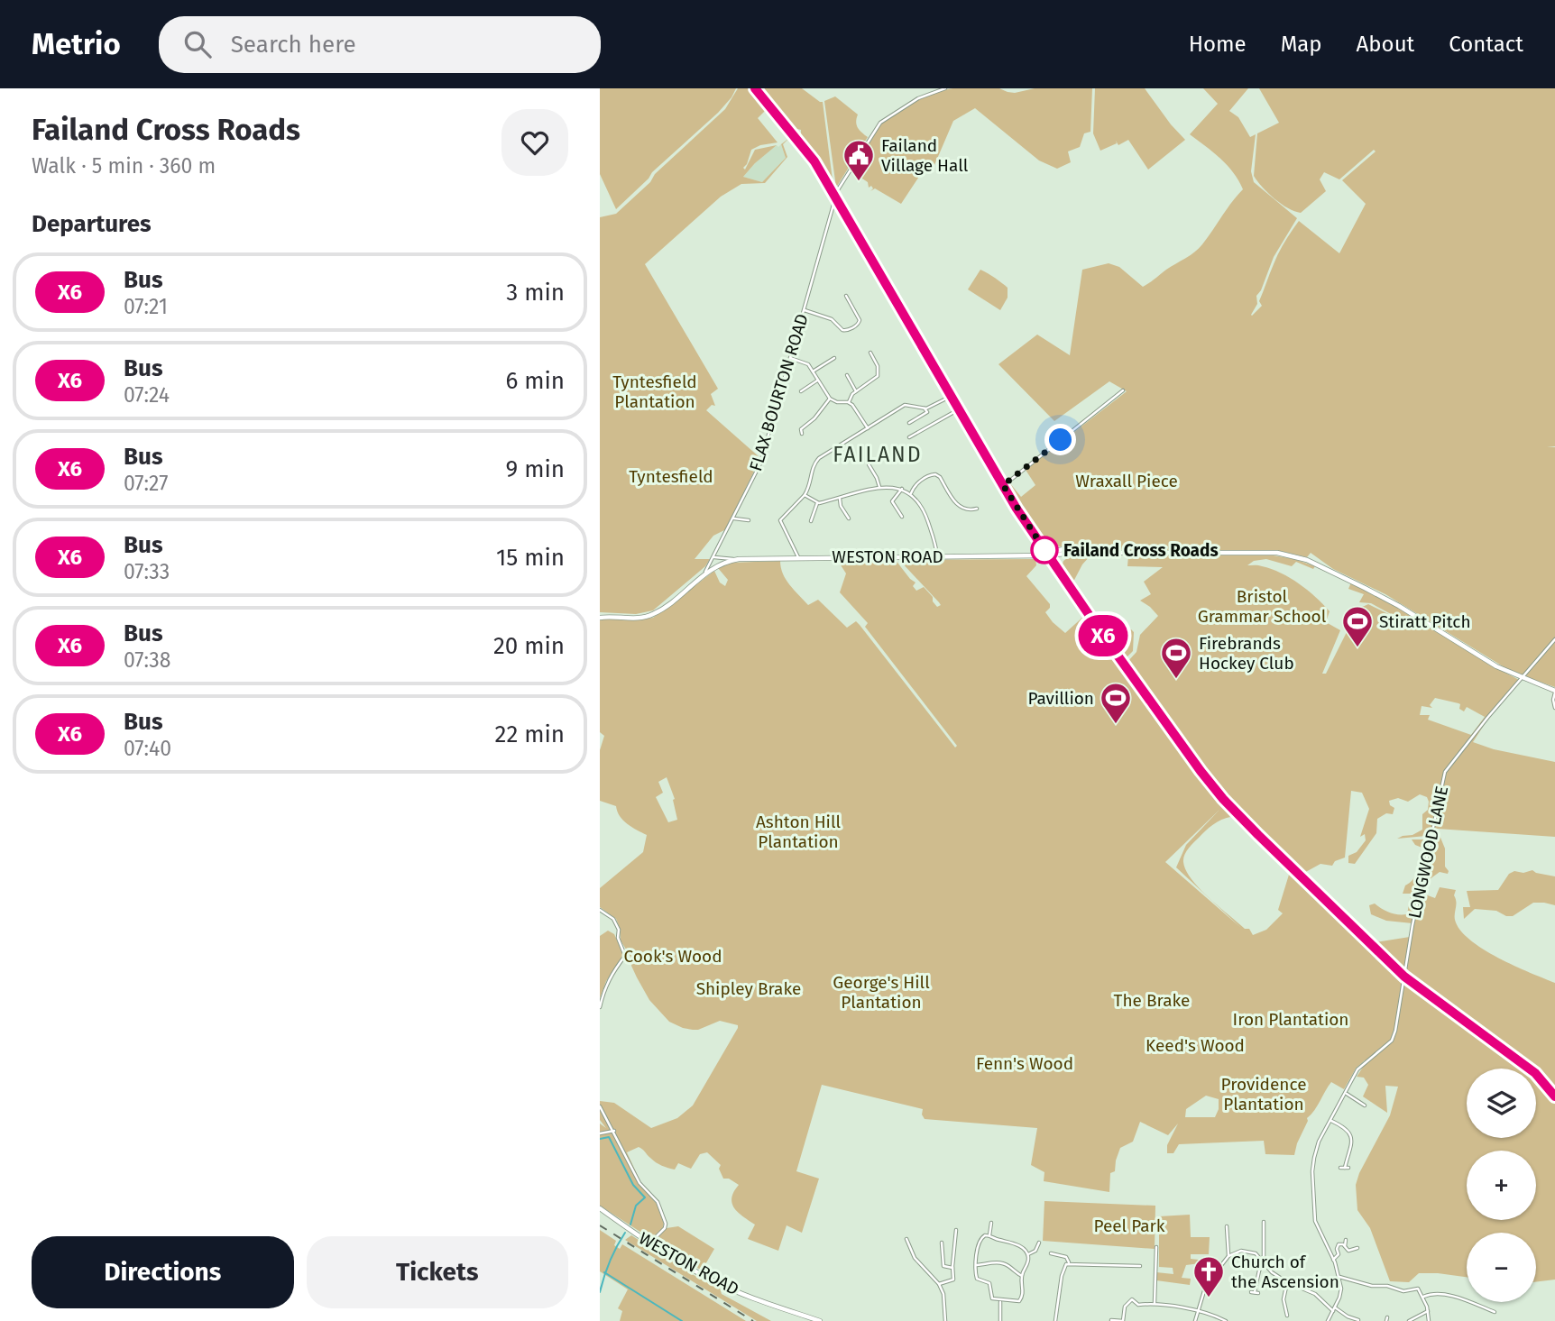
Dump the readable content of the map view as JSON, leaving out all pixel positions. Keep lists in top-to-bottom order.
{
  "streets": {
    "main road": ["WESTON ROAD"],
    "street": ["FLAX BOURTON ROAD", "LONGWOOD LANE"]
  },
  "crossings": [
    ["FLAX BOURTON ROAD", "WESTON ROAD"]
  ],
  "districts": ["FAILAND"],
  "parks": [
    "Tyntesfield Plantation",
    "Tyntesfield",
    "Wraxall Piece",
    "Bristol Grammar School",
    "Ashton Hill Plantation",
    "Cook's Wood",
    "George's Hill Plantation",
    "Shipley Brake",
    "The Brake",
    "Iron Plantation",
    "Keed's Wood",
    "Fenn's Wood",
    "Providence Plantation",
    "Peel Park"
  ],
  "places": {
    "public building": ["Failand Village Hall"],
    "other": ["Failand Cross Roads"],
    "sports": ["Stiratt Pitch", "Firebrands Hockey Club", "Pavillion"],
    "church": ["Church of the Ascension"]
  },
  "lines": ["bus line X6"],
  "page": {
    "header": "Metrio",
    "search": "Search here",
    "nav": [
      "Home",
      "Map",
      "About",
      "Contact"
    ],
    "heading": [
      ["Failand Cross Roads", "Walk · 5 min · 360 m"],
      "Departures"
    ],
    "on_map": "X6",
    "list": [
      {
        "mark": "X6",
        "name": "Bus",
        "note": "07:21",
        "value": "3 min"
      },
      {
        "mark": "X6",
        "name": "Bus",
        "note": "07:24",
        "value": "6 min"
      },
      {
        "mark": "X6",
        "name": "Bus",
        "note": "07:27",
        "value": "9 min"
      },
      {
        "mark": "X6",
        "name": "Bus",
        "note": "07:33",
        "value": "15 min"
      },
      {
        "mark": "X6",
        "name": "Bus",
        "note": "07:38",
        "value": "20 min"
      },
      {
        "mark": "X6",
        "name": "Bus",
        "note": "07:40",
        "value": "22 min"
      }
    ],
    "map_buttons": ["+", "−"],
    "buttons": ["Directions", "Tickets"]
  }
}
